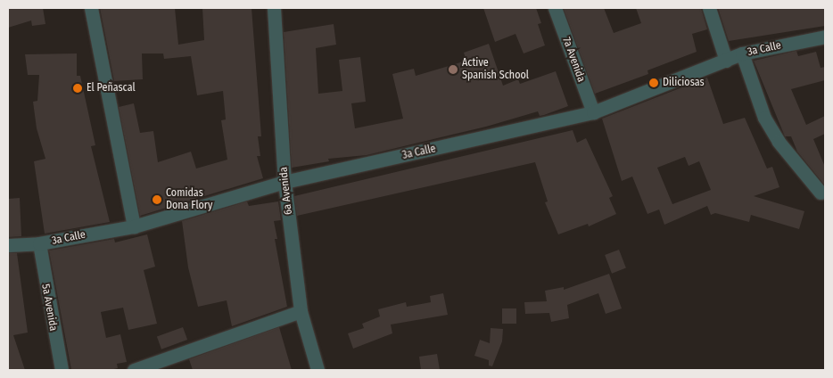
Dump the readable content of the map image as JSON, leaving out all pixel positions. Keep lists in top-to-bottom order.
{
  "streets": {
    "street": [
      "3a Calle",
      "7a Avenida",
      "6a Avenida",
      "5a Avenida"
    ]
  },
  "crossings": [
    ["3a Calle", "7a Avenida"],
    ["3a Calle", "6a Avenida"],
    ["3a Calle", "5a Avenida"]
  ],
  "places": [
    "Active Spanish School",
    "Diliciosas",
    "El Peñascal",
    "Comidas Dona Flory"
  ]
}
